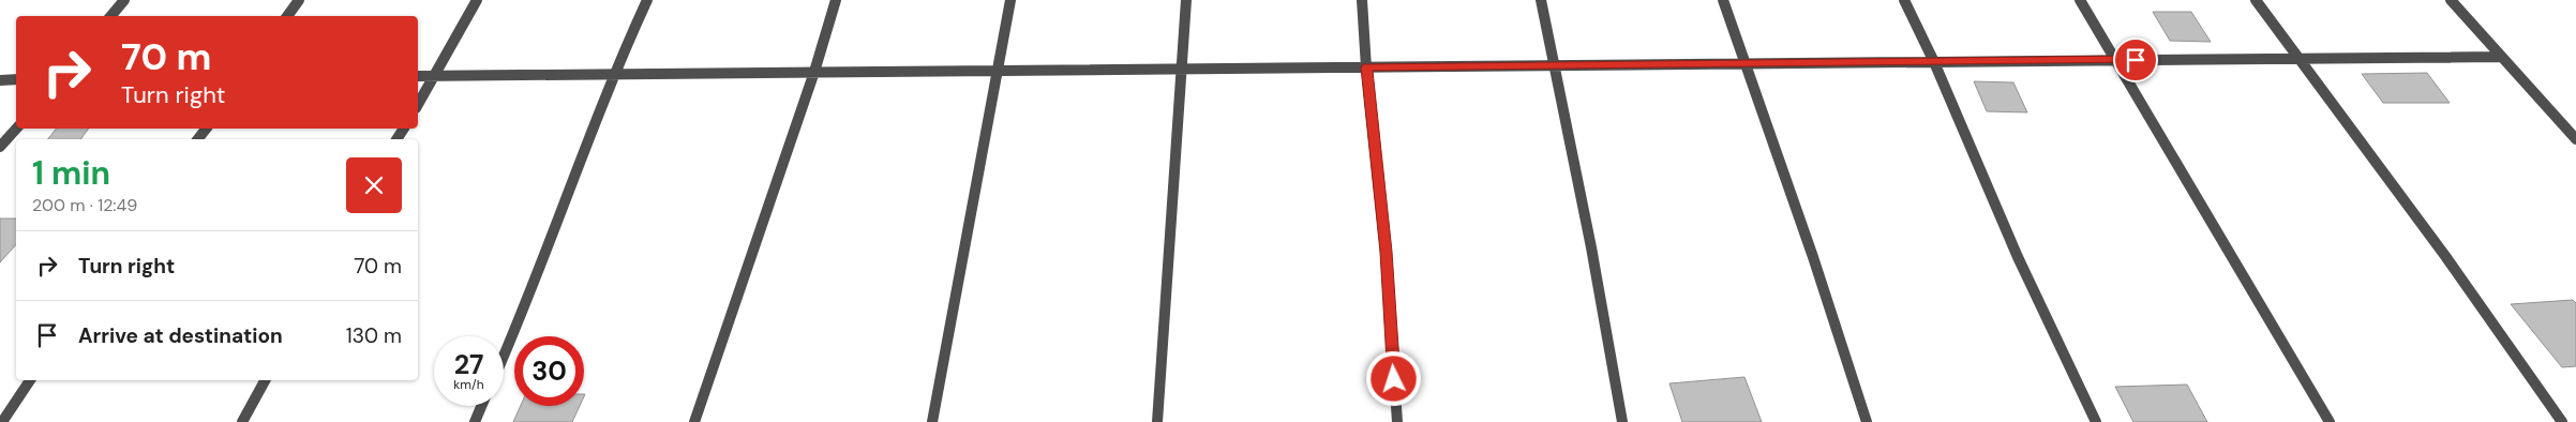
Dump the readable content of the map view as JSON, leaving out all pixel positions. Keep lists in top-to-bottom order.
{
  "page": {
    "turn": ["70 m", "Turn right"],
    "heading": ["1 min", "200 m · 12:49"],
    "list": [
      {
        "name": "Turn right",
        "value": "70 m"
      },
      {
        "name": "Arrive at destination",
        "value": "130 m"
      }
    ],
    "speed": "27 km/h",
    "limit": "30"
  }
}
